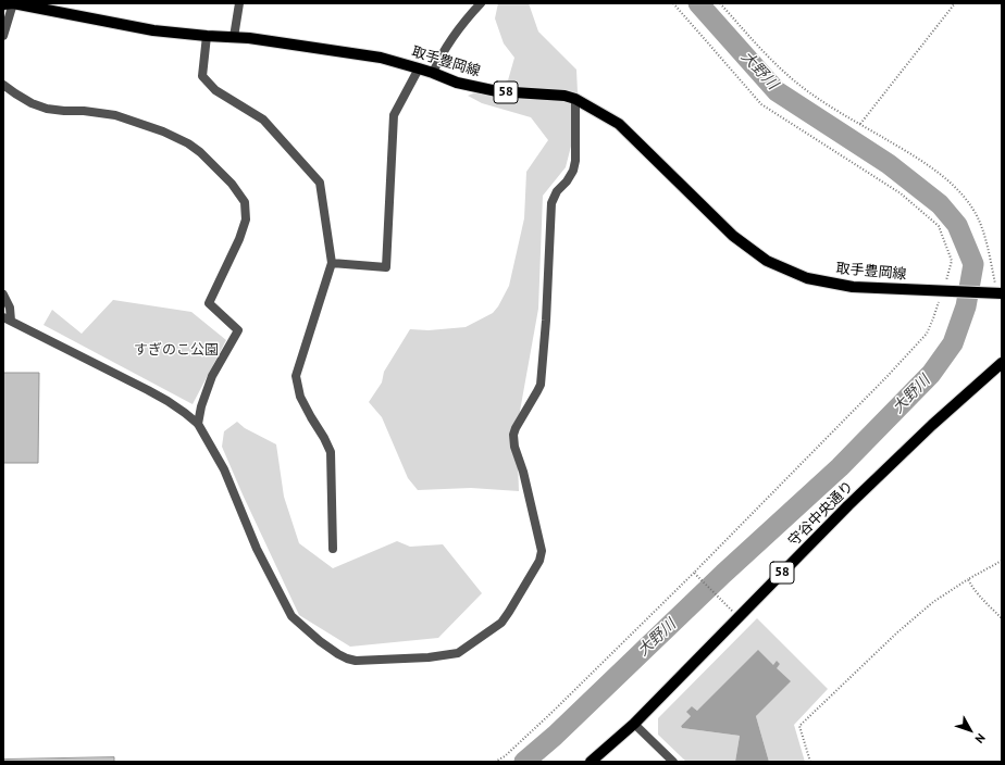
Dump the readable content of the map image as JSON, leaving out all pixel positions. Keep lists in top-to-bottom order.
{
  "streets": {
    "main road": ["取手豊岡線", "58", "守谷中央通り"]
  },
  "water": ["大野川"],
  "parks": ["すぎのこ公園"],
  "north": "bottom right"
}
